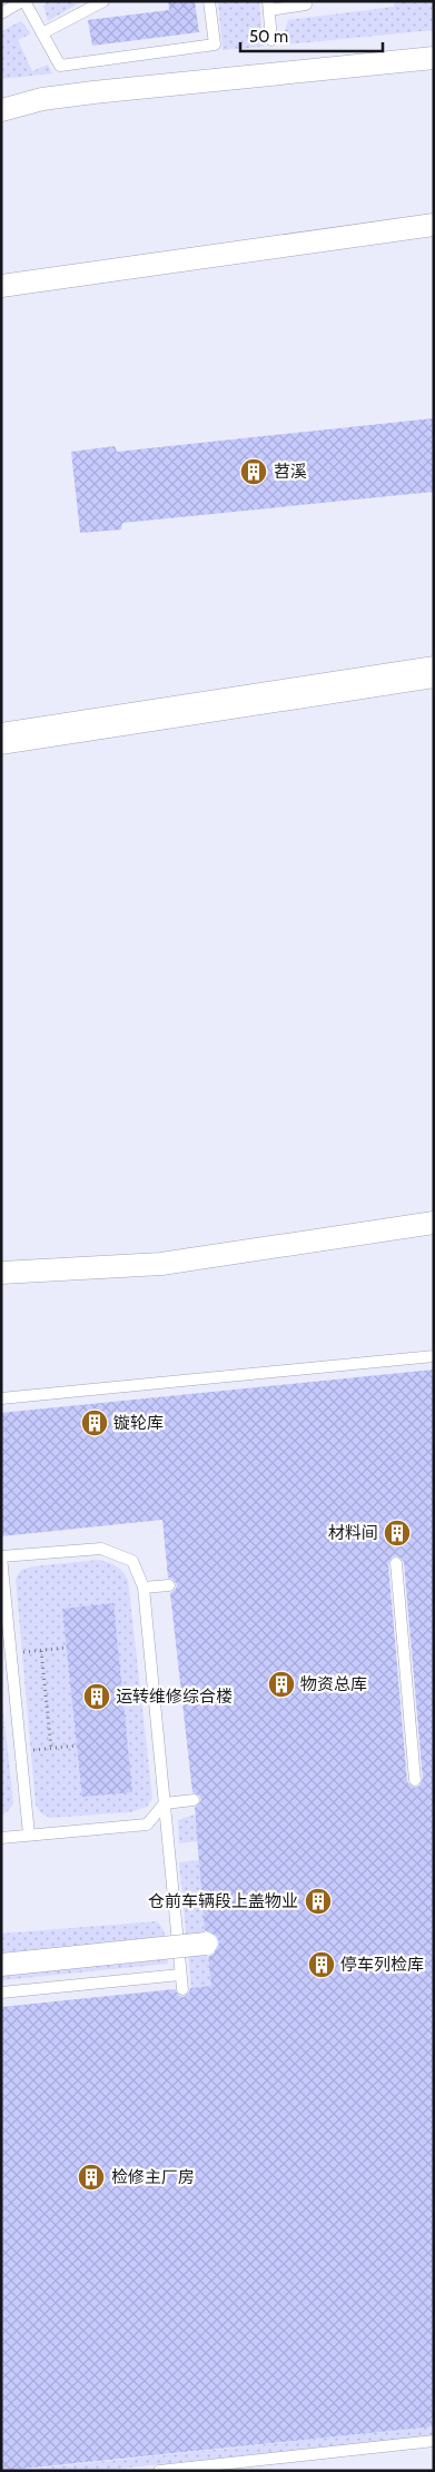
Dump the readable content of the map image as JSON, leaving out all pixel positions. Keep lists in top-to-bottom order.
{
  "places": {
    "building": [
      "苕溪",
      "镟轮库",
      "材料间",
      "物资总库",
      "运转维修综合楼",
      "仓前车辆段上盖物业",
      "停车列检库",
      "检修主厂房"
    ]
  },
  "scale_bar": "50 m"
}
